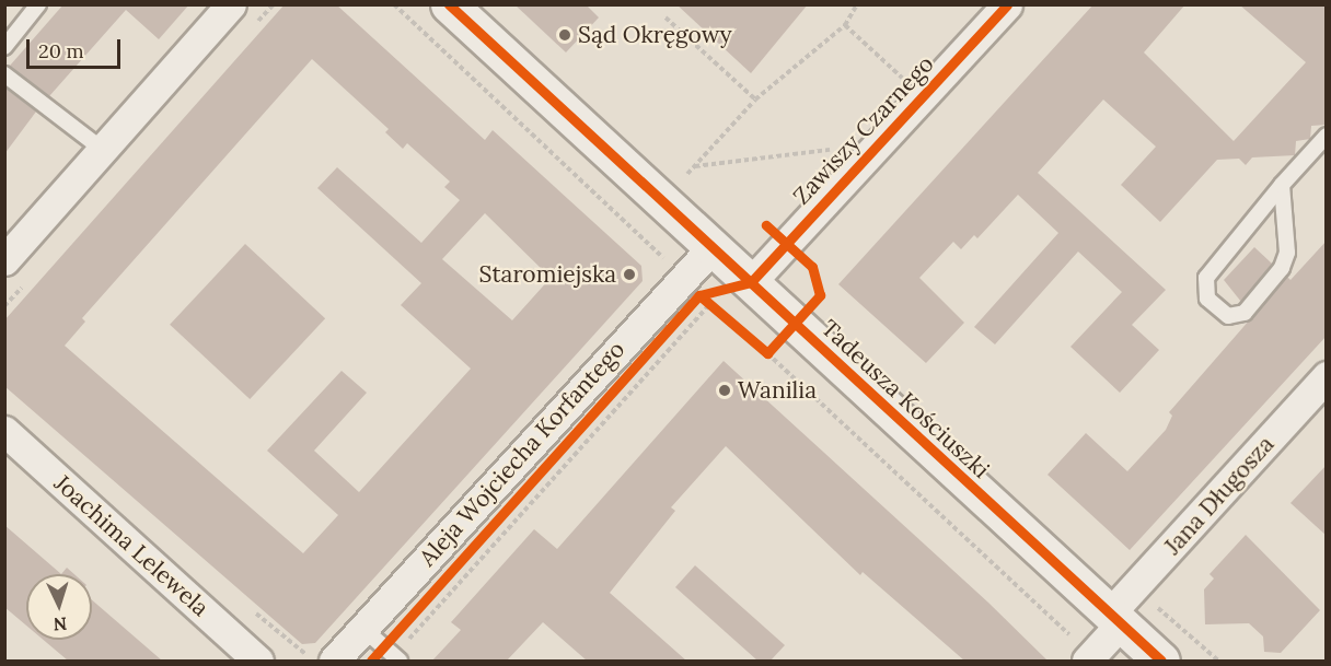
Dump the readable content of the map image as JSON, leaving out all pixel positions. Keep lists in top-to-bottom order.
{
  "streets": {
    "street": [
      "Zawiszy Czarnego",
      "Tadeusza Kościuszki",
      "Aleja Wojciecha Korfantego",
      "Jana Długosza",
      "Joachima Lelewela"
    ]
  },
  "crossings": [
    ["Zawiszy Czarnego", "Tadeusza Kościuszki"],
    ["Tadeusza Kościuszki", "Aleja Wojciecha Korfantego"],
    ["Tadeusza Kościuszki", "Jana Długosza"]
  ],
  "places": ["Sąd Okręgowy", "Staromiejska", "Wanilia"],
  "scale_bar": "20 m",
  "north": "bottom"
}
